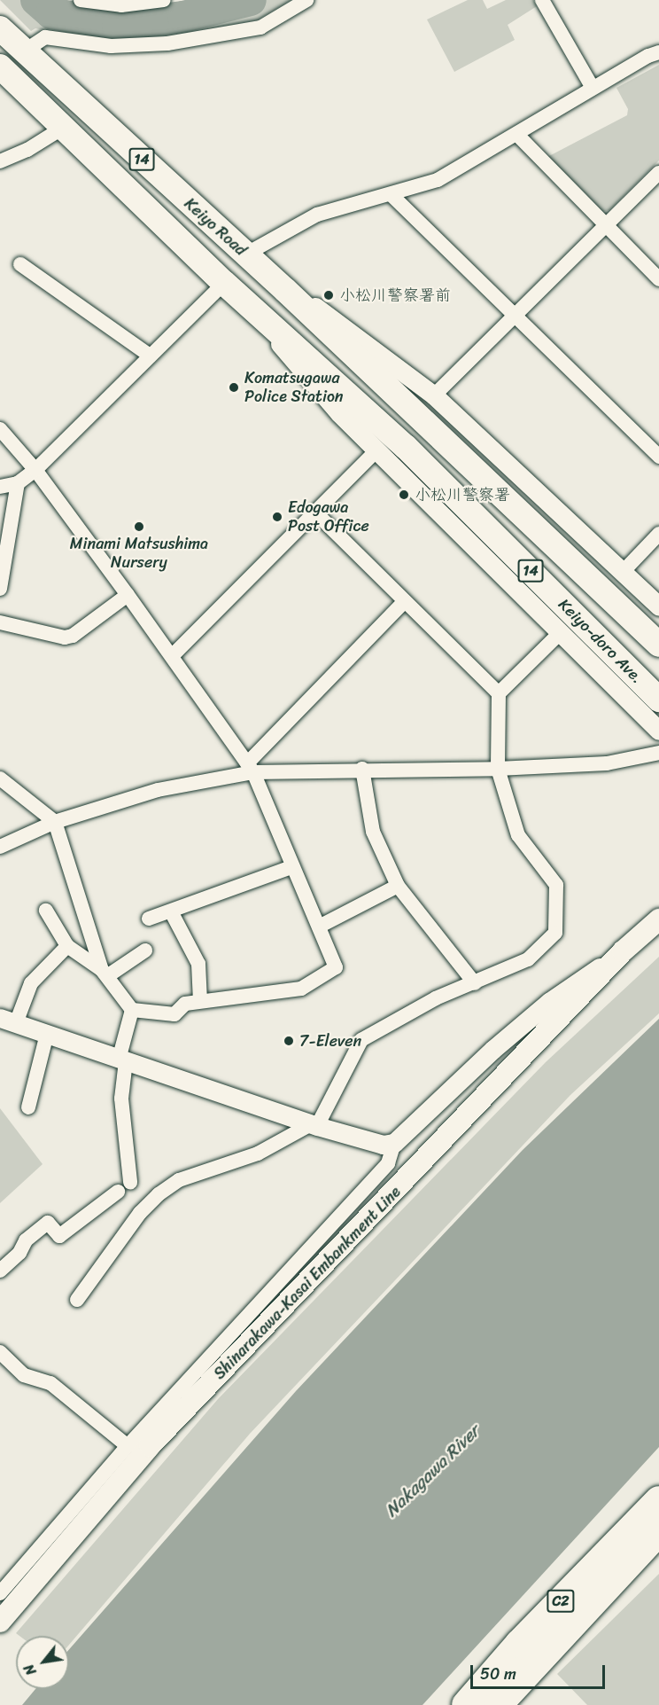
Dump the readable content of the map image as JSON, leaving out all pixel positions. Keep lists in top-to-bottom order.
{
  "streets": {
    "highway": ["14", "Keiyo Road", "C2"],
    "main road": ["Shinarakawa-Kasai Embankment Line"]
  },
  "water": ["Nakagawa River"],
  "places": [
    "小松川警察署前",
    "Komatsugawa Police Station",
    "小松川警察署",
    "Edogawa Post Office",
    "Minami Matsushima Nursery",
    "7-Eleven"
  ],
  "scale_bar": "50 m",
  "north": "bottom left"
}
